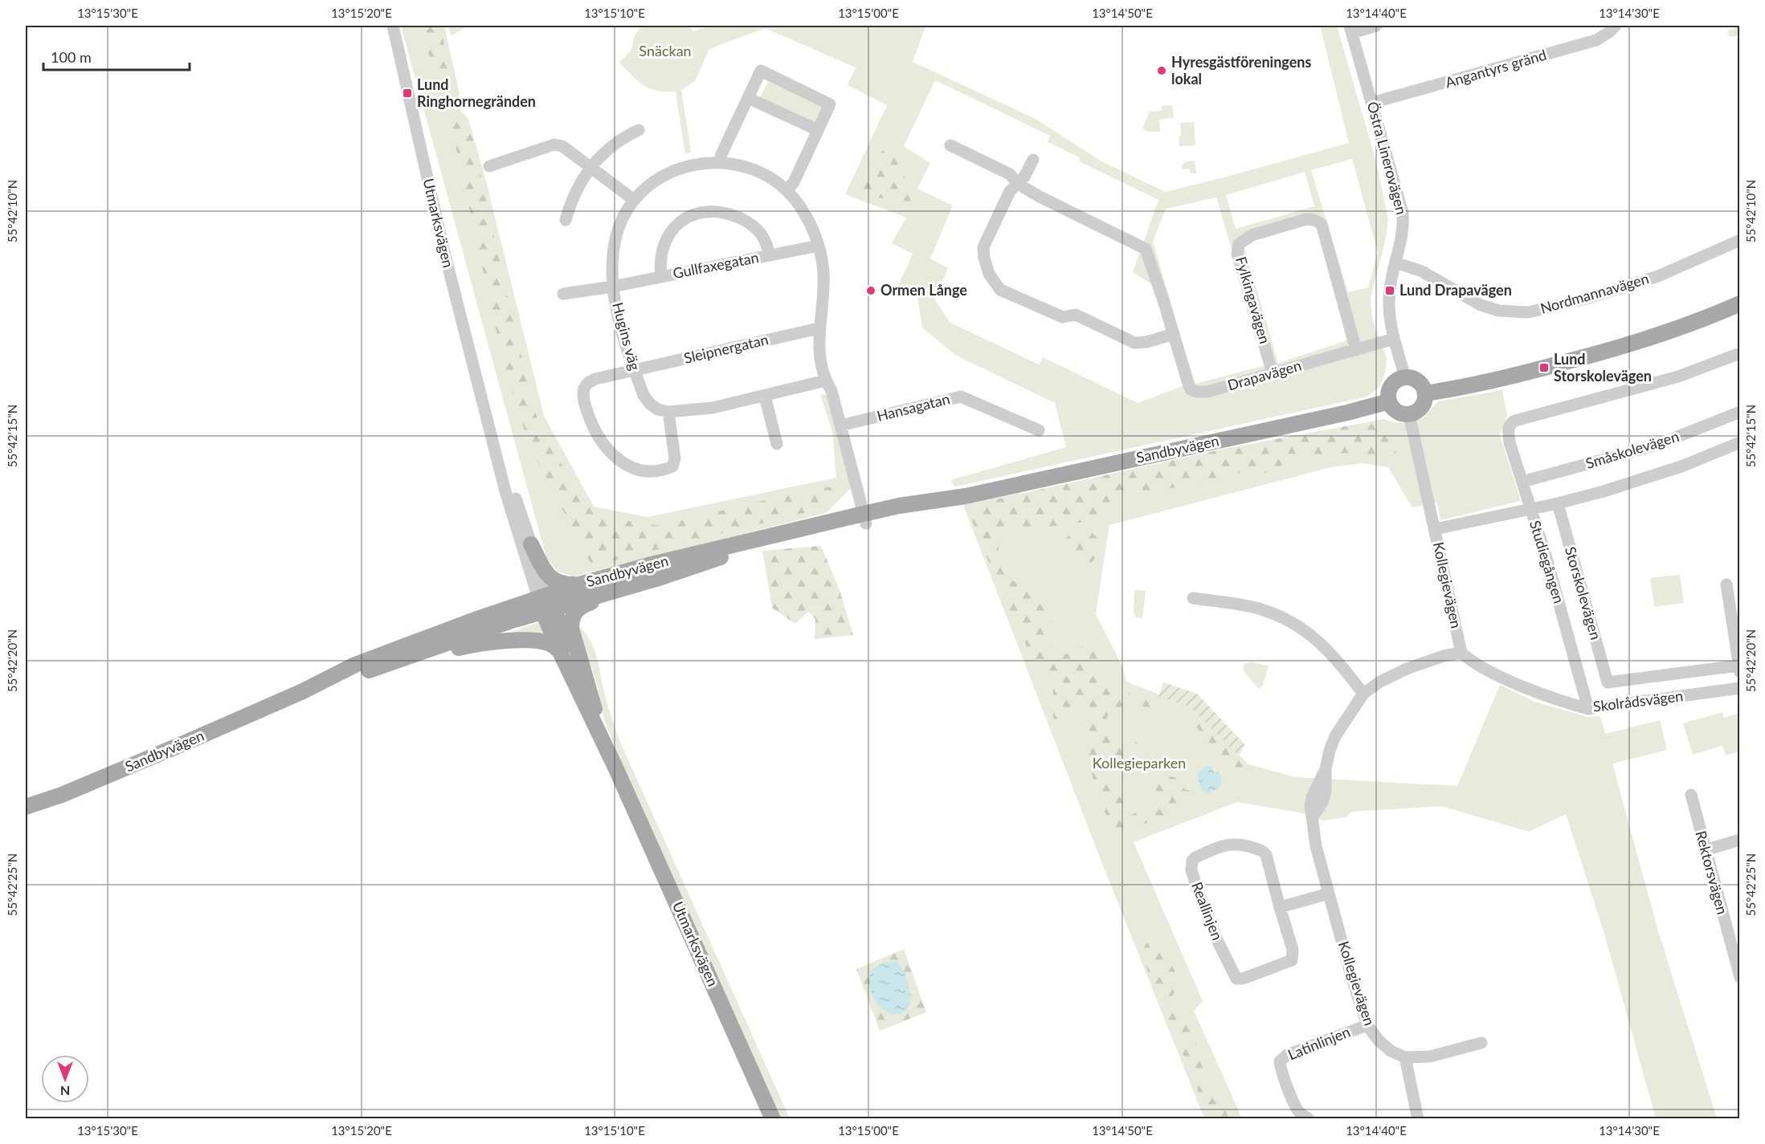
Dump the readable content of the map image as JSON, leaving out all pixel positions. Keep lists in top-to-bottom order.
{
  "streets": {
    "main road": ["Utmarksvägen", "Sandbyvägen"],
    "street": [
      "Angantyrs gränd",
      "Östra Linerovägen",
      "Gullfaxegatan",
      "Nordmannavägen",
      "Fylkingavägen",
      "Hugins väg",
      "Sleipnergatan",
      "Drapavägen",
      "Hansagatan",
      "Småskolevägen",
      "Studiegången",
      "Kollegievägen",
      "Storskolevägen",
      "Skolrådsvägen",
      "Rektorsvägen",
      "Reallinjen",
      "Latinlinjen"
    ]
  },
  "crossings": [
    ["Angantyrs gränd", "Östra Linerovägen"],
    ["Östra Linerovägen", "Nordmannavägen"],
    ["Östra Linerovägen", "Drapavägen"],
    ["Östra Linerovägen", "Sandbyvägen"],
    ["Östra Linerovägen", "Kollegievägen"],
    ["Utmarksvägen", "Sandbyvägen"],
    ["Gullfaxegatan", "Hugins väg"],
    ["Fylkingavägen", "Drapavägen"],
    ["Hugins väg", "Sleipnergatan"],
    ["Hugins väg", "Hansagatan"],
    ["Hugins väg", "Sandbyvägen"],
    ["Sandbyvägen", "Kollegievägen"],
    ["Småskolevägen", "Studiegången"],
    ["Småskolevägen", "Storskolevägen"],
    ["Studiegången", "Kollegievägen"],
    ["Studiegången", "Skolrådsvägen"],
    ["Kollegievägen", "Skolrådsvägen"],
    ["Kollegievägen", "Latinlinjen"],
    ["Storskolevägen", "Skolrådsvägen"]
  ],
  "parks": ["Snäckan", "Kollegieparken"],
  "places": {
    "other": ["Hyresgästföreningens lokal", "Ormen Långe"],
    "transit": ["Lund Ringhornegränden", "Lund Drapavägen", "Lund Storskolevägen"]
  },
  "scale_bar": "100 m",
  "north": "bottom",
  "coordinates": [
    "13°15'30\"E",
    "13°15'20\"E",
    "13°15'10\"E",
    "13°15'00\"E",
    "13°14'50\"E",
    "13°14'40\"E",
    "13°14'30\"E",
    "55°42'10\"N",
    "55°42'15\"N",
    "55°42'20\"N",
    "55°42'25\"N"
  ]
}
